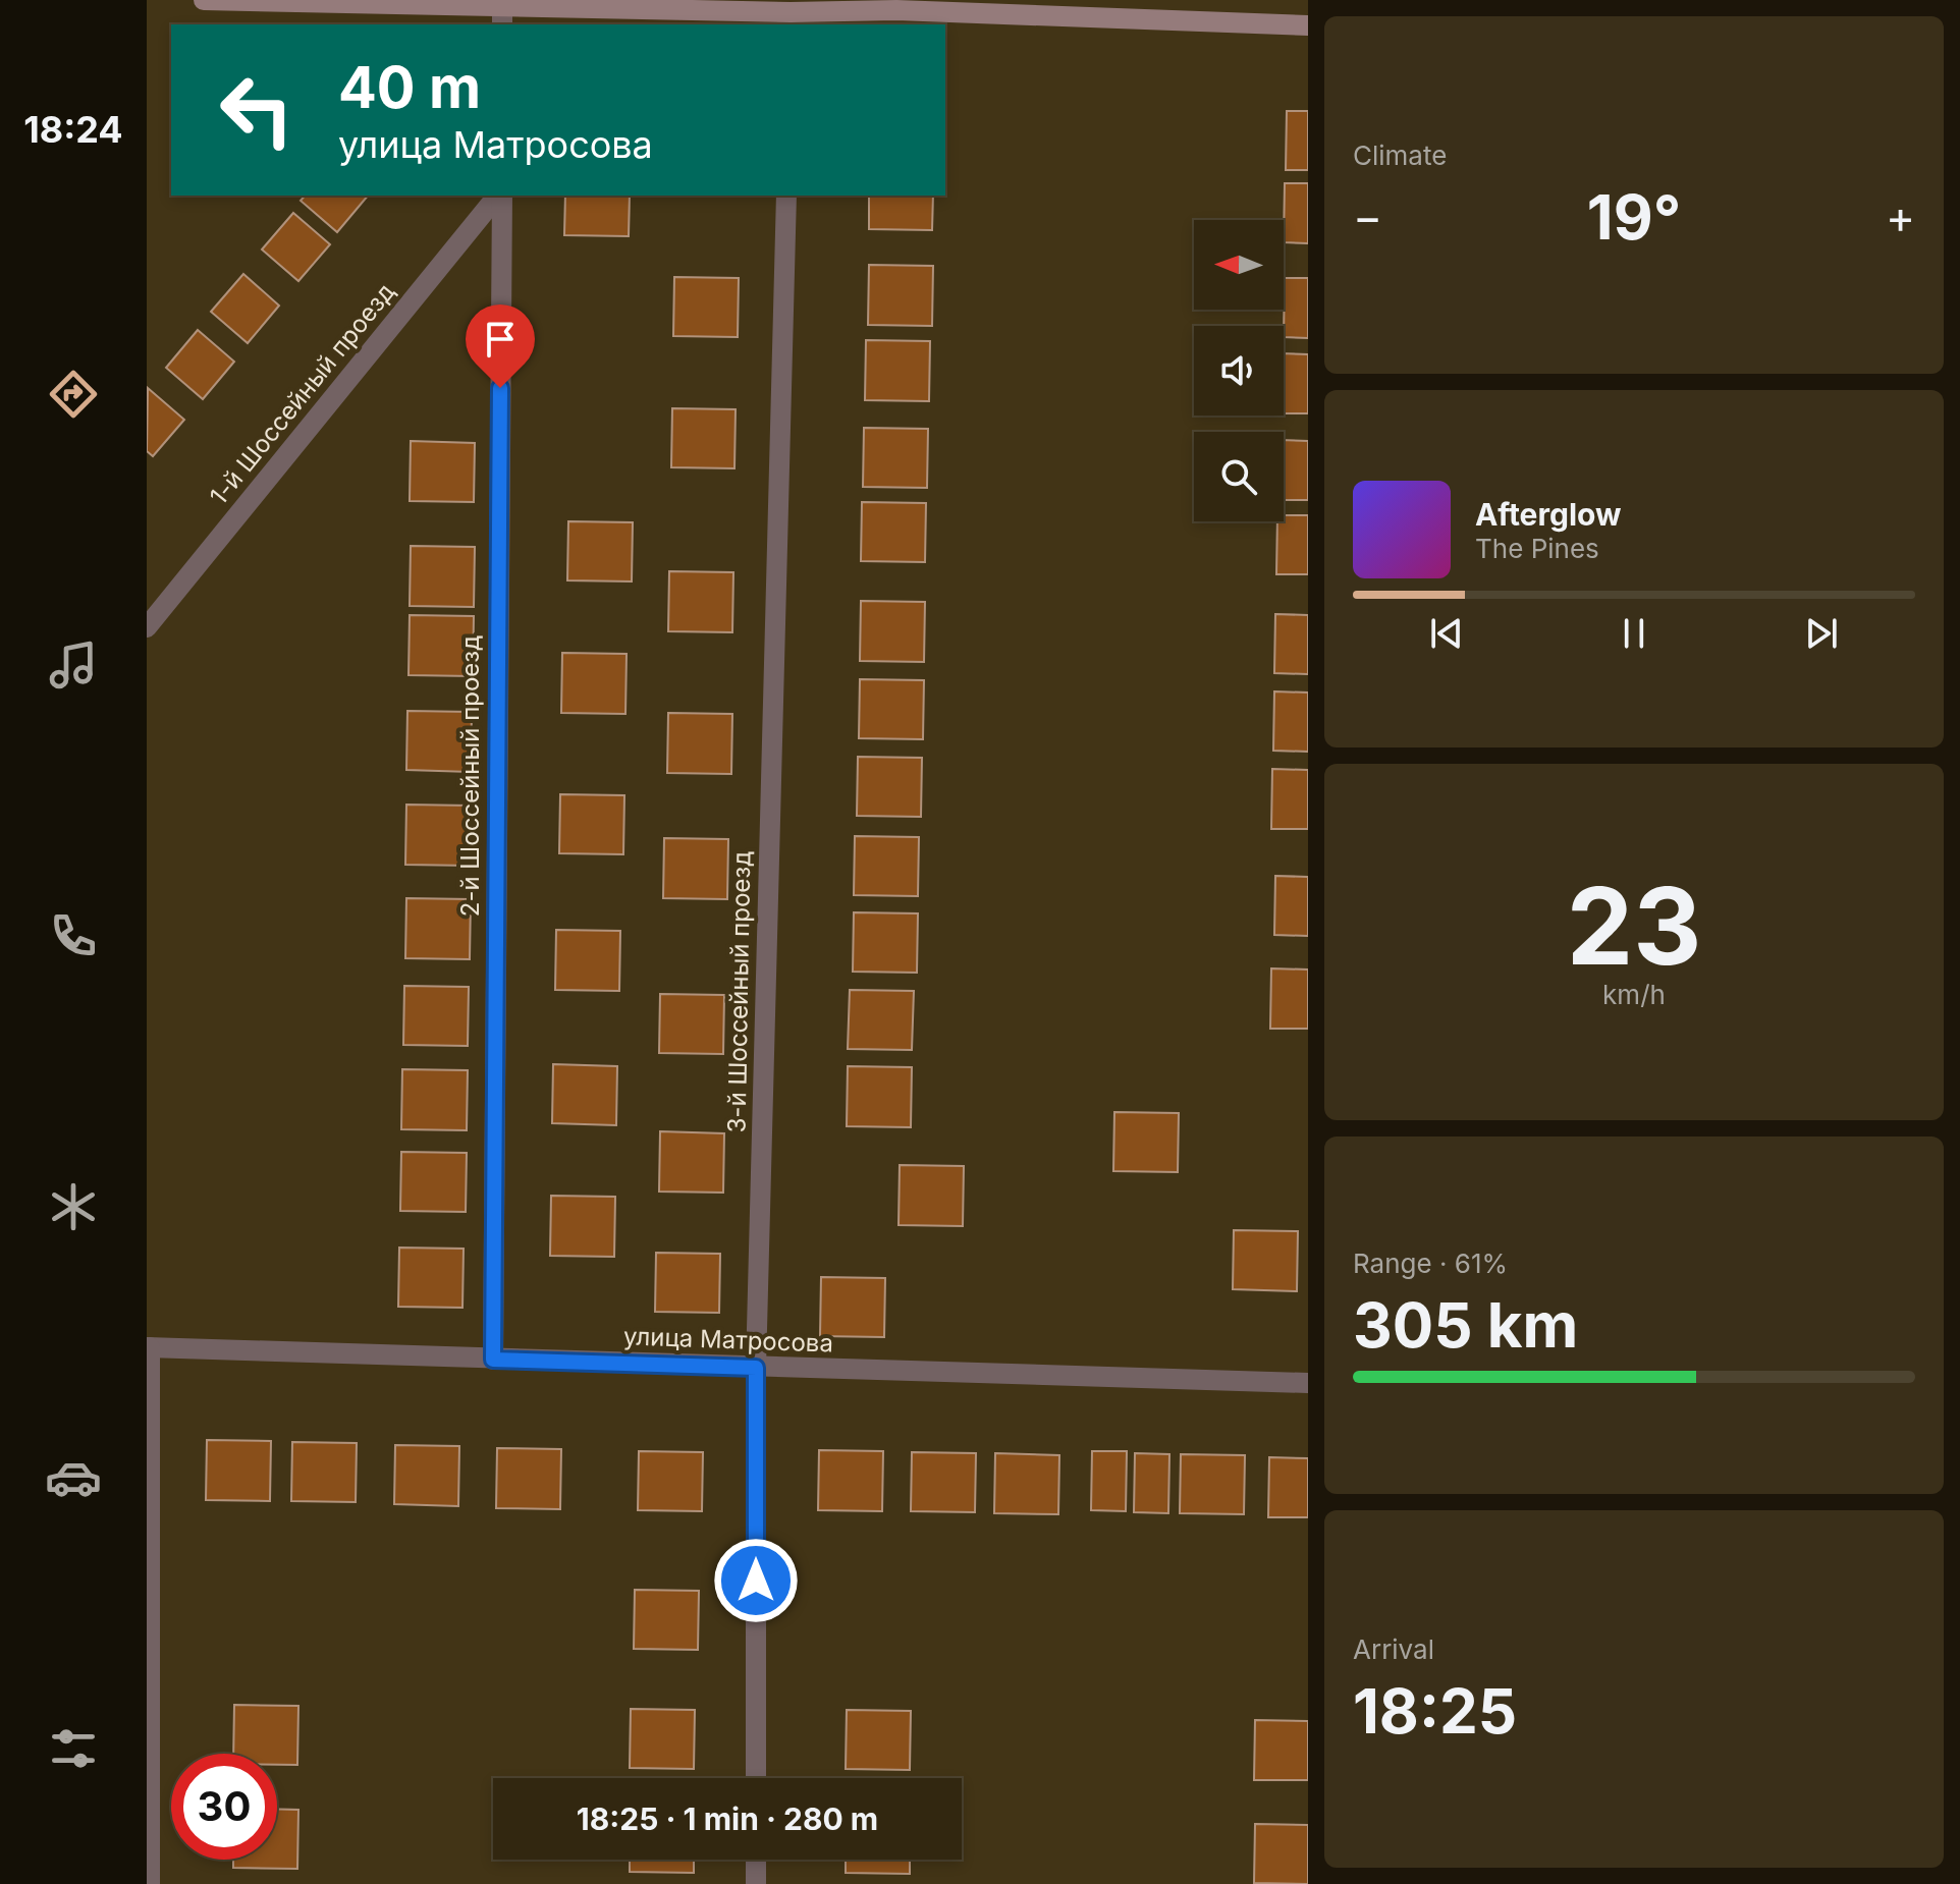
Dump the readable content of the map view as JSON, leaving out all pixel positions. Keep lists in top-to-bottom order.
{
  "streets": {
    "street": [
      "1-й Шоссейный проезд",
      "2-й Шоссейный проезд",
      "3-й Шоссейный проезд",
      "улица Матросова"
    ]
  },
  "crossings": [
    ["2-й Шоссейный проезд", "улица Матросова"],
    ["3-й Шоссейный проезд", "улица Матросова"]
  ],
  "north": "left",
  "page": {
    "tabs": "18:24",
    "tile": [
      "Climate",
      ["23", "km/h"],
      ["Range · 61%", "305 km"],
      ["Arrival", "18:25"]
    ],
    "turn": ["40 m", "улица Матросова"],
    "heat": ["−", "19°", "+"],
    "song": ["Afterglow", "The Pines"],
    "limit": "30",
    "trip": "18:25 · 1 min · 280 m"
  }
}
